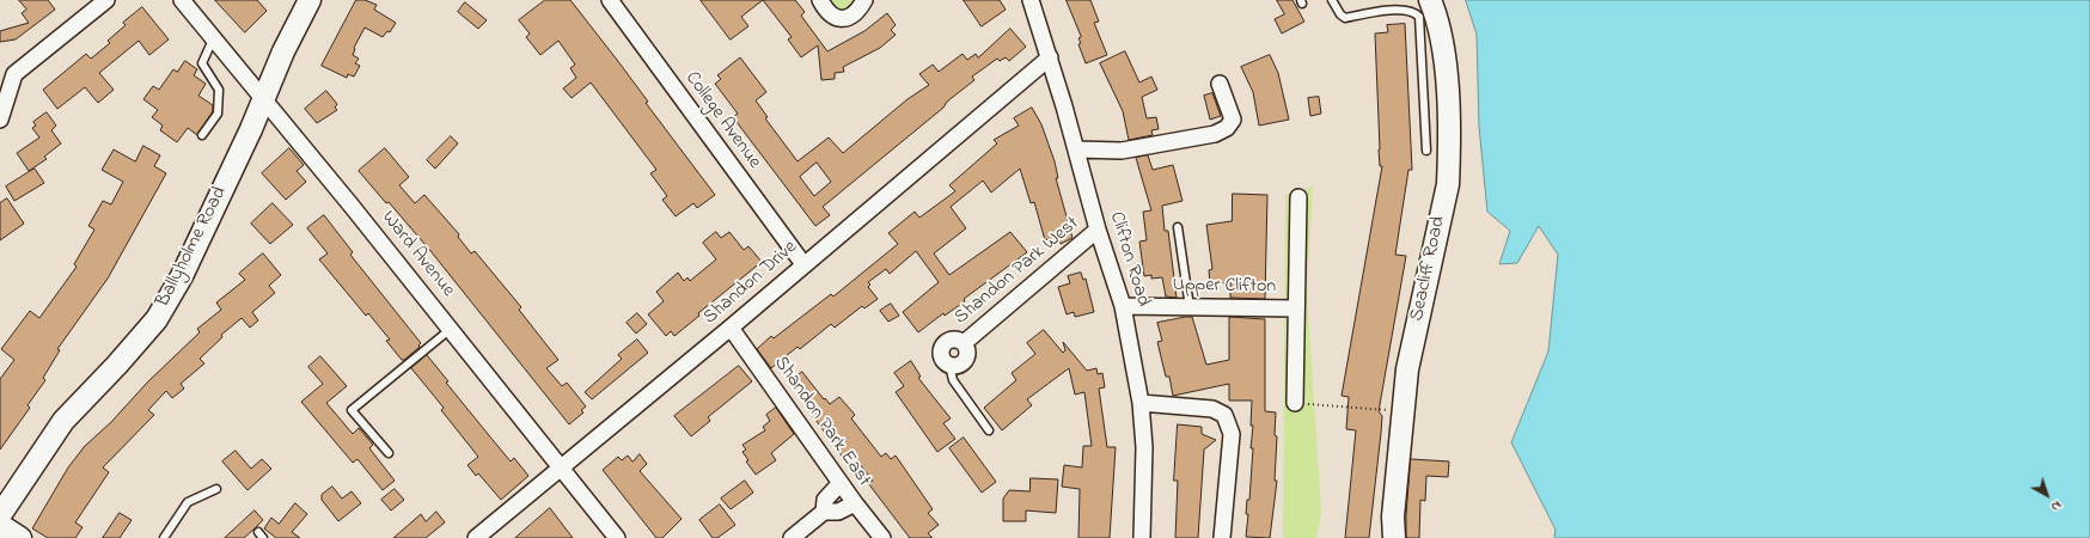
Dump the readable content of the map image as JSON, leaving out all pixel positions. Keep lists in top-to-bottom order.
{
  "streets": {
    "main road": ["Ballyholme Road", "Seacliff Road"],
    "street": [
      "College Avenue",
      "Ward Avenue",
      "Clifton Road",
      "Shandon Park West",
      "Shandon Drive",
      "Upper Clifton",
      "Shandon Park East"
    ]
  },
  "crossings": [
    ["College Avenue", "Shandon Drive"],
    ["Ballyholme Road", "Ward Avenue"],
    ["Ward Avenue", "Shandon Drive"],
    ["Clifton Road", "Shandon Park West"],
    ["Clifton Road", "Shandon Drive"],
    ["Clifton Road", "Upper Clifton"],
    ["Shandon Drive", "Shandon Park East"]
  ],
  "north": "bottom right"
}
